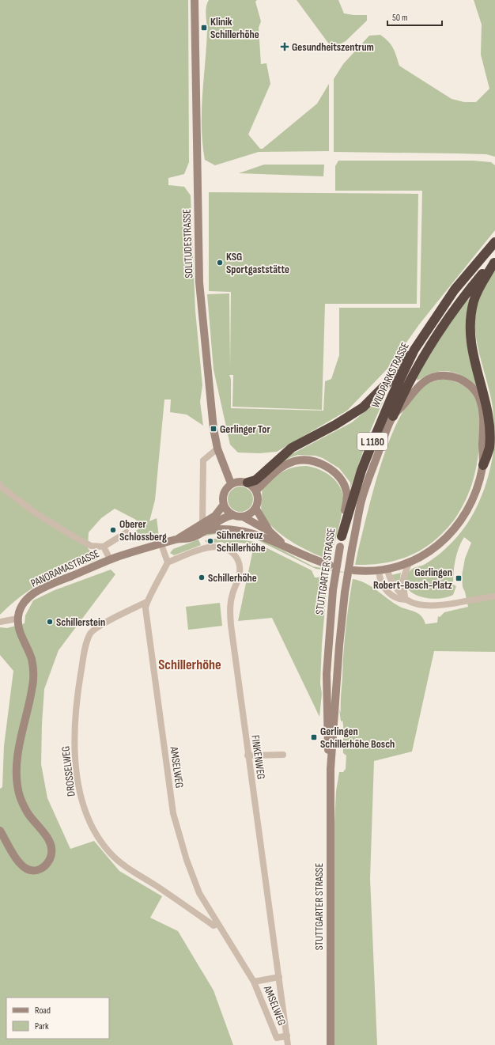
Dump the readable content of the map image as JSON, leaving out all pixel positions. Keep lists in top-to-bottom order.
{
  "streets": {
    "highway": ["WILDPARKSTRASSE", "L 1180"],
    "main road": ["SOLITUDESTRASSE", "PANORAMASTRASSE", "STUTTGARTER STRASSE"],
    "street": ["FINKENWEG", "AMSELWEG", "DROSSELWEG"]
  },
  "crossings": [
    ["SOLITUDESTRASSE", "PANORAMASTRASSE"],
    ["SOLITUDESTRASSE", "STUTTGARTER STRASSE"],
    ["WILDPARKSTRASSE", "STUTTGARTER STRASSE"],
    ["PANORAMASTRASSE", "STUTTGARTER STRASSE"],
    ["FINKENWEG", "AMSELWEG"],
    ["AMSELWEG", "DROSSELWEG"]
  ],
  "districts": ["Schillerhöhe"],
  "places": {
    "transit": [
      "Klinik Schillerhöhe",
      "Gerlinger Tor",
      "Gerlingen Robert-Bosch-Platz",
      "Gerlingen Schillerhöhe Bosch"
    ],
    "health": ["Gesundheitszentrum"],
    "other": [
      "KSG Sportgaststätte",
      "Oberer Schlossberg",
      "Sühnekreuz Schillerhöhe",
      "Schillerhöhe",
      "Schillerstein"
    ]
  },
  "legend": ["Road", "Park"],
  "scale_bar": "50 m"
}
